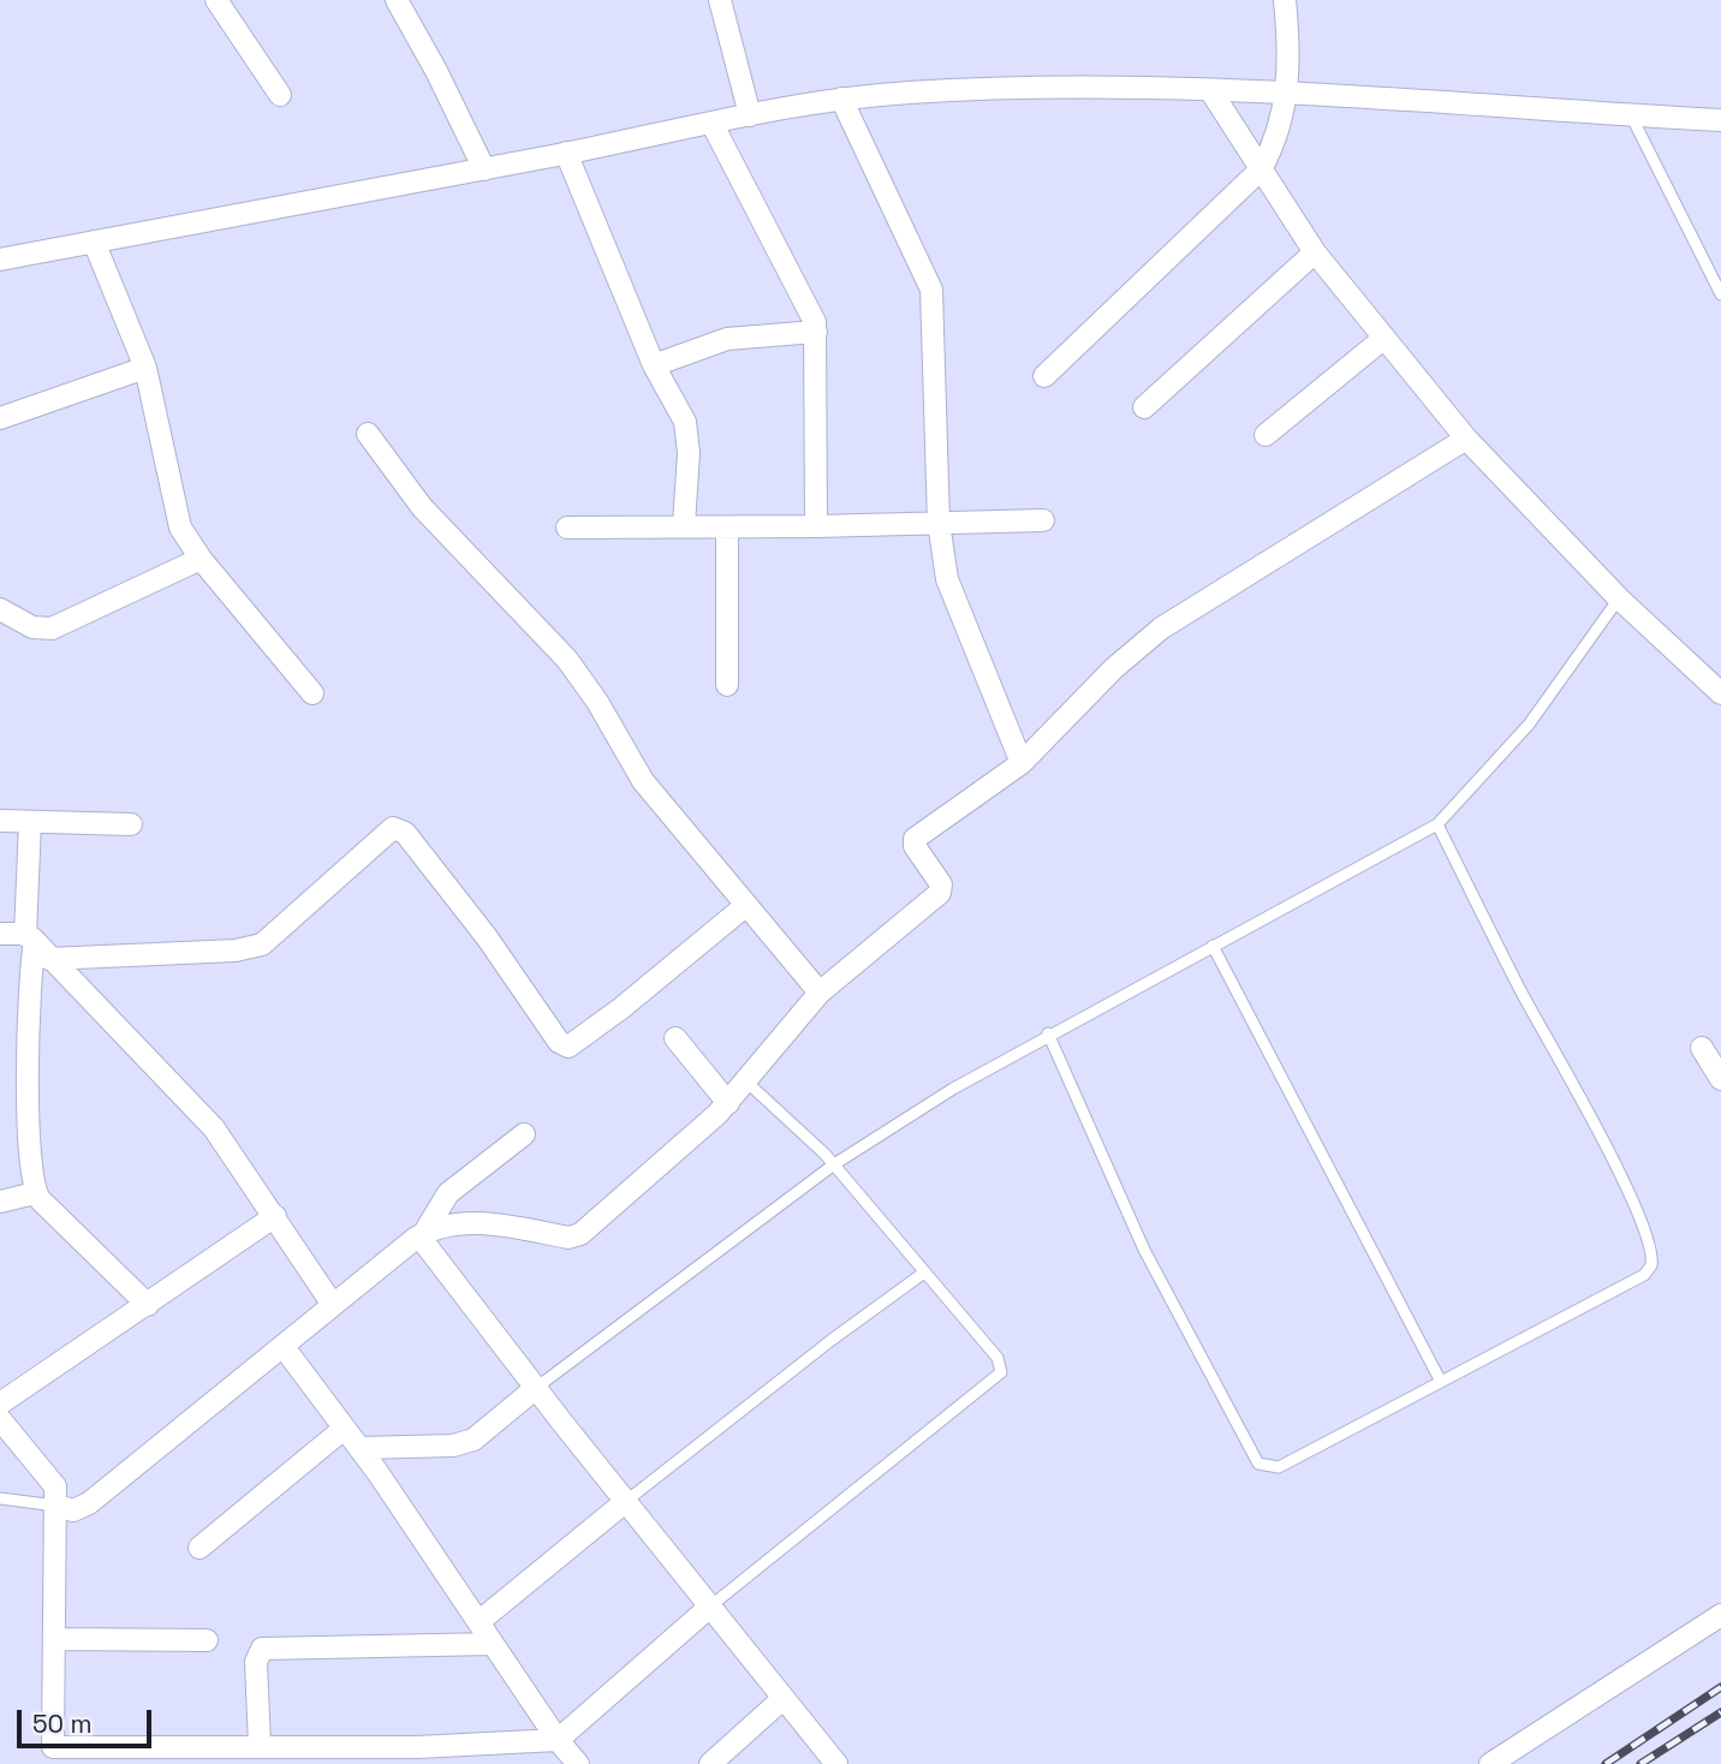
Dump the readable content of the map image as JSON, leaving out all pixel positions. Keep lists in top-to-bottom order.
{
  "scale_bar": "50 m"
}
